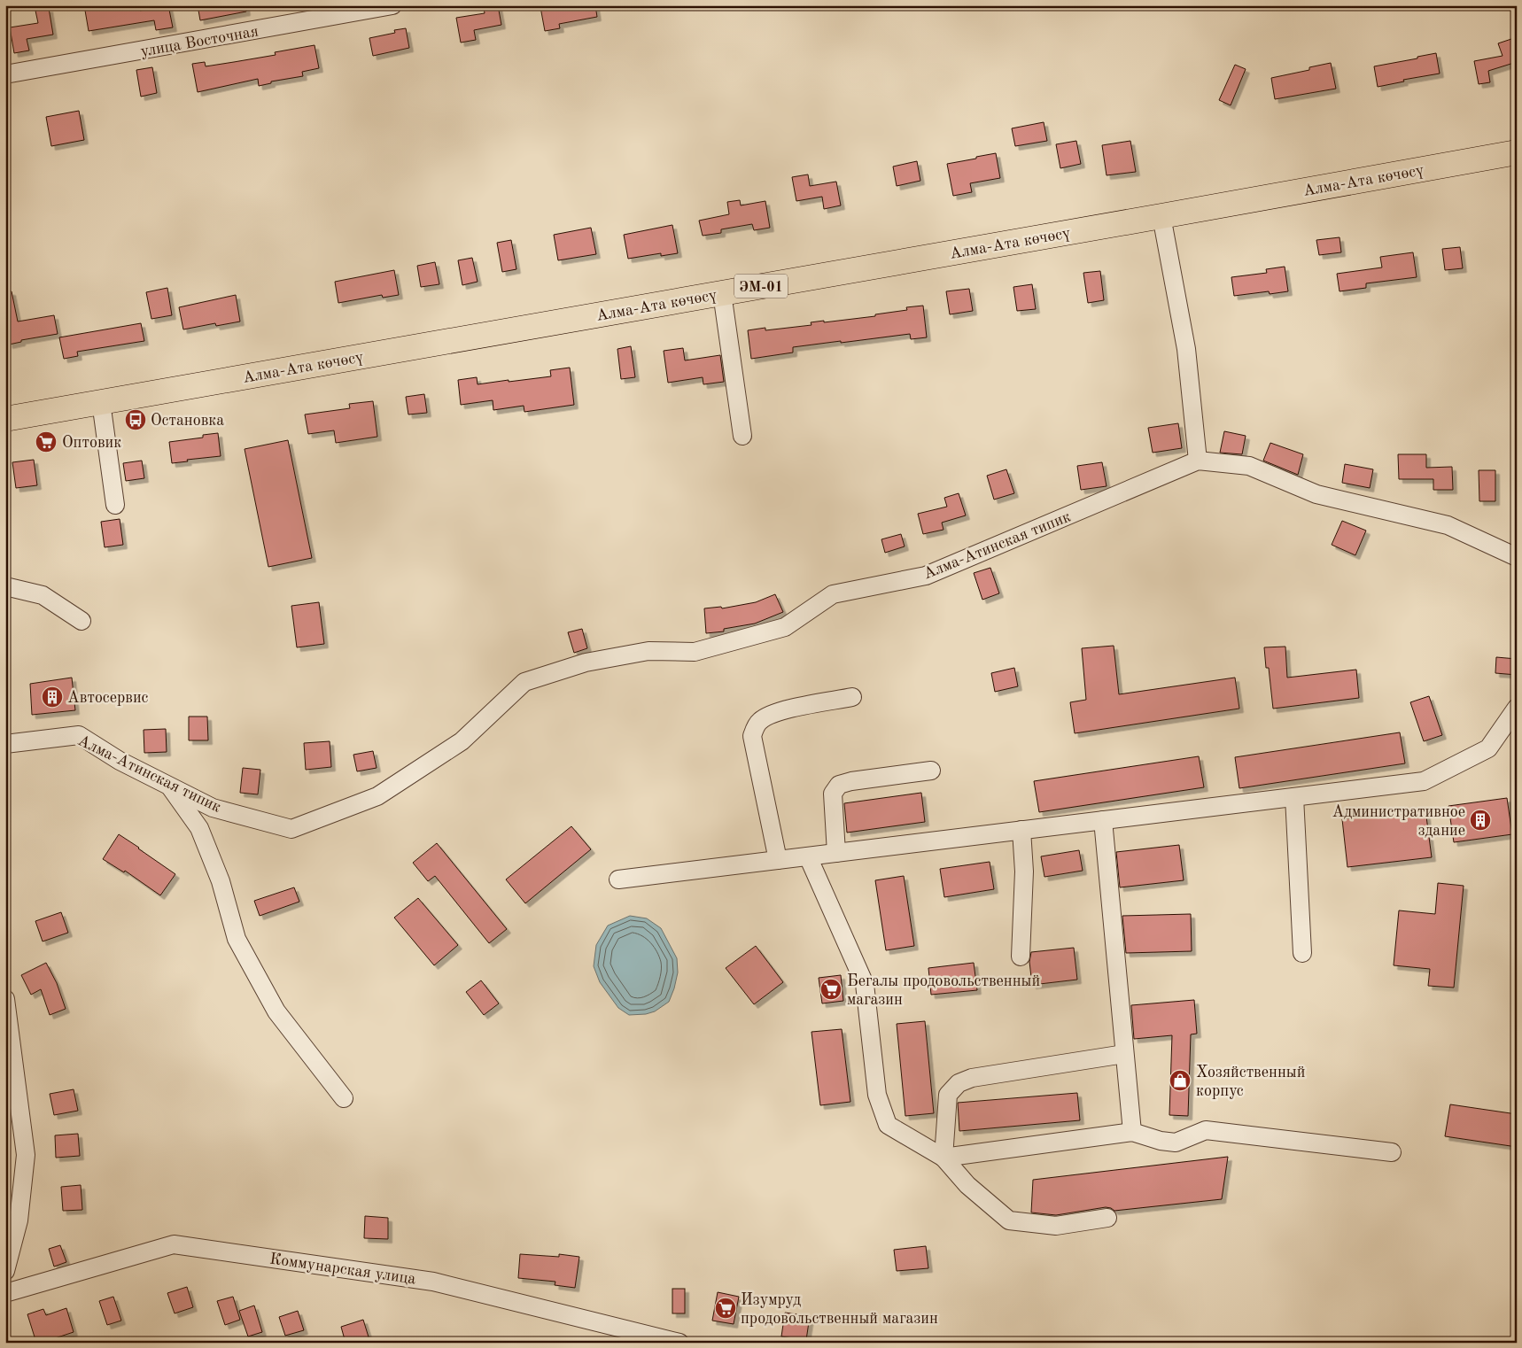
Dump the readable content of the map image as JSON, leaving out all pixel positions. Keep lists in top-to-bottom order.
{
  "streets": {
    "highway": ["Алма-Ата көчөсү", "ЭМ-01"],
    "street": ["улица Восточная", "Алма-Атинская типик", "Коммунарская улица"]
  },
  "places": {
    "bus stop": ["Остановка"],
    "supermarket": ["Оптовик", "Бегалы продовольственный магазин", "Изумруд продовольственный магазин"],
    "building": ["Автосервис", "Административное здание"],
    "shop": ["Хозяйственный корпус"]
  }
}
